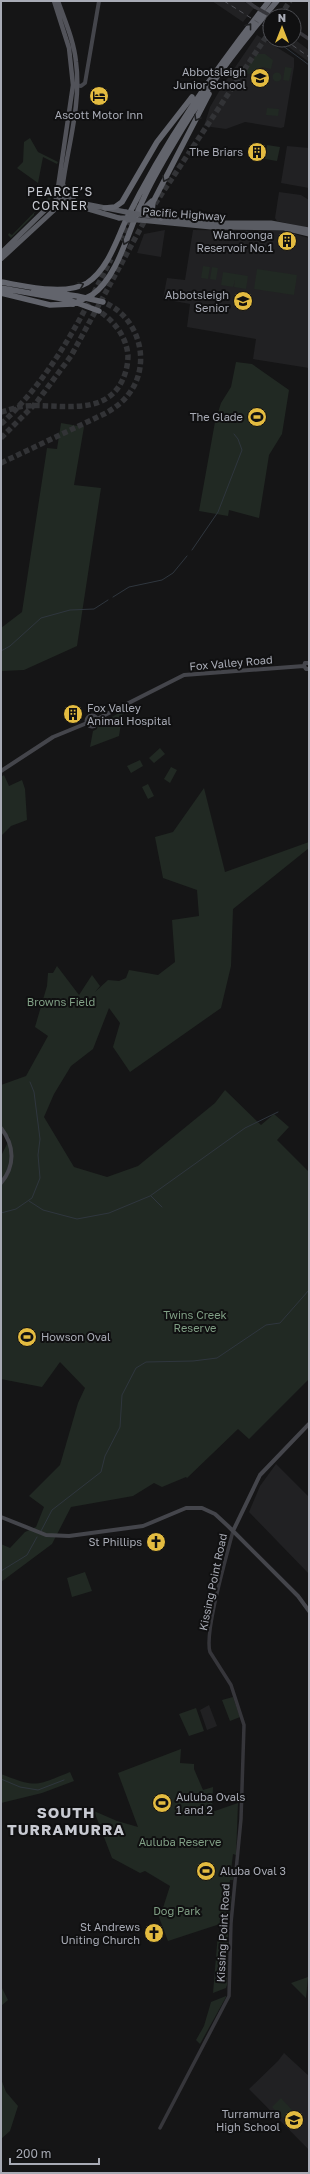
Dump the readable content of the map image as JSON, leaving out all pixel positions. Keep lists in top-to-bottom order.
{
  "streets": {
    "highway": ["Pacific Highway"],
    "main road": ["Fox Valley Road", "Kissing Point Road"]
  },
  "districts": ["PEARCE’S CORNER", "SOUTH TURRAMURRA"],
  "parks": [
    "Browns Field",
    "Twins Creek Reserve",
    "Auluba Reserve",
    "Dog Park"
  ],
  "places": {
    "school or university": ["Abbotsleigh Junior School", "Abbotsleigh Senior", "Turramurra High School"],
    "hotel": ["Ascott Motor Inn"],
    "building": ["The Briars", "Wahroonga Reservoir No.1", "Fox Valley Animal Hospital"],
    "sports": [
      "The Glade",
      "Howson Oval",
      "Auluba Ovals 1 and 2",
      "Aluba Oval 3"
    ],
    "church": ["St Phillips", "St Andrews Uniting Church"]
  },
  "scale_bar": "200 m",
  "north": "top"
}
